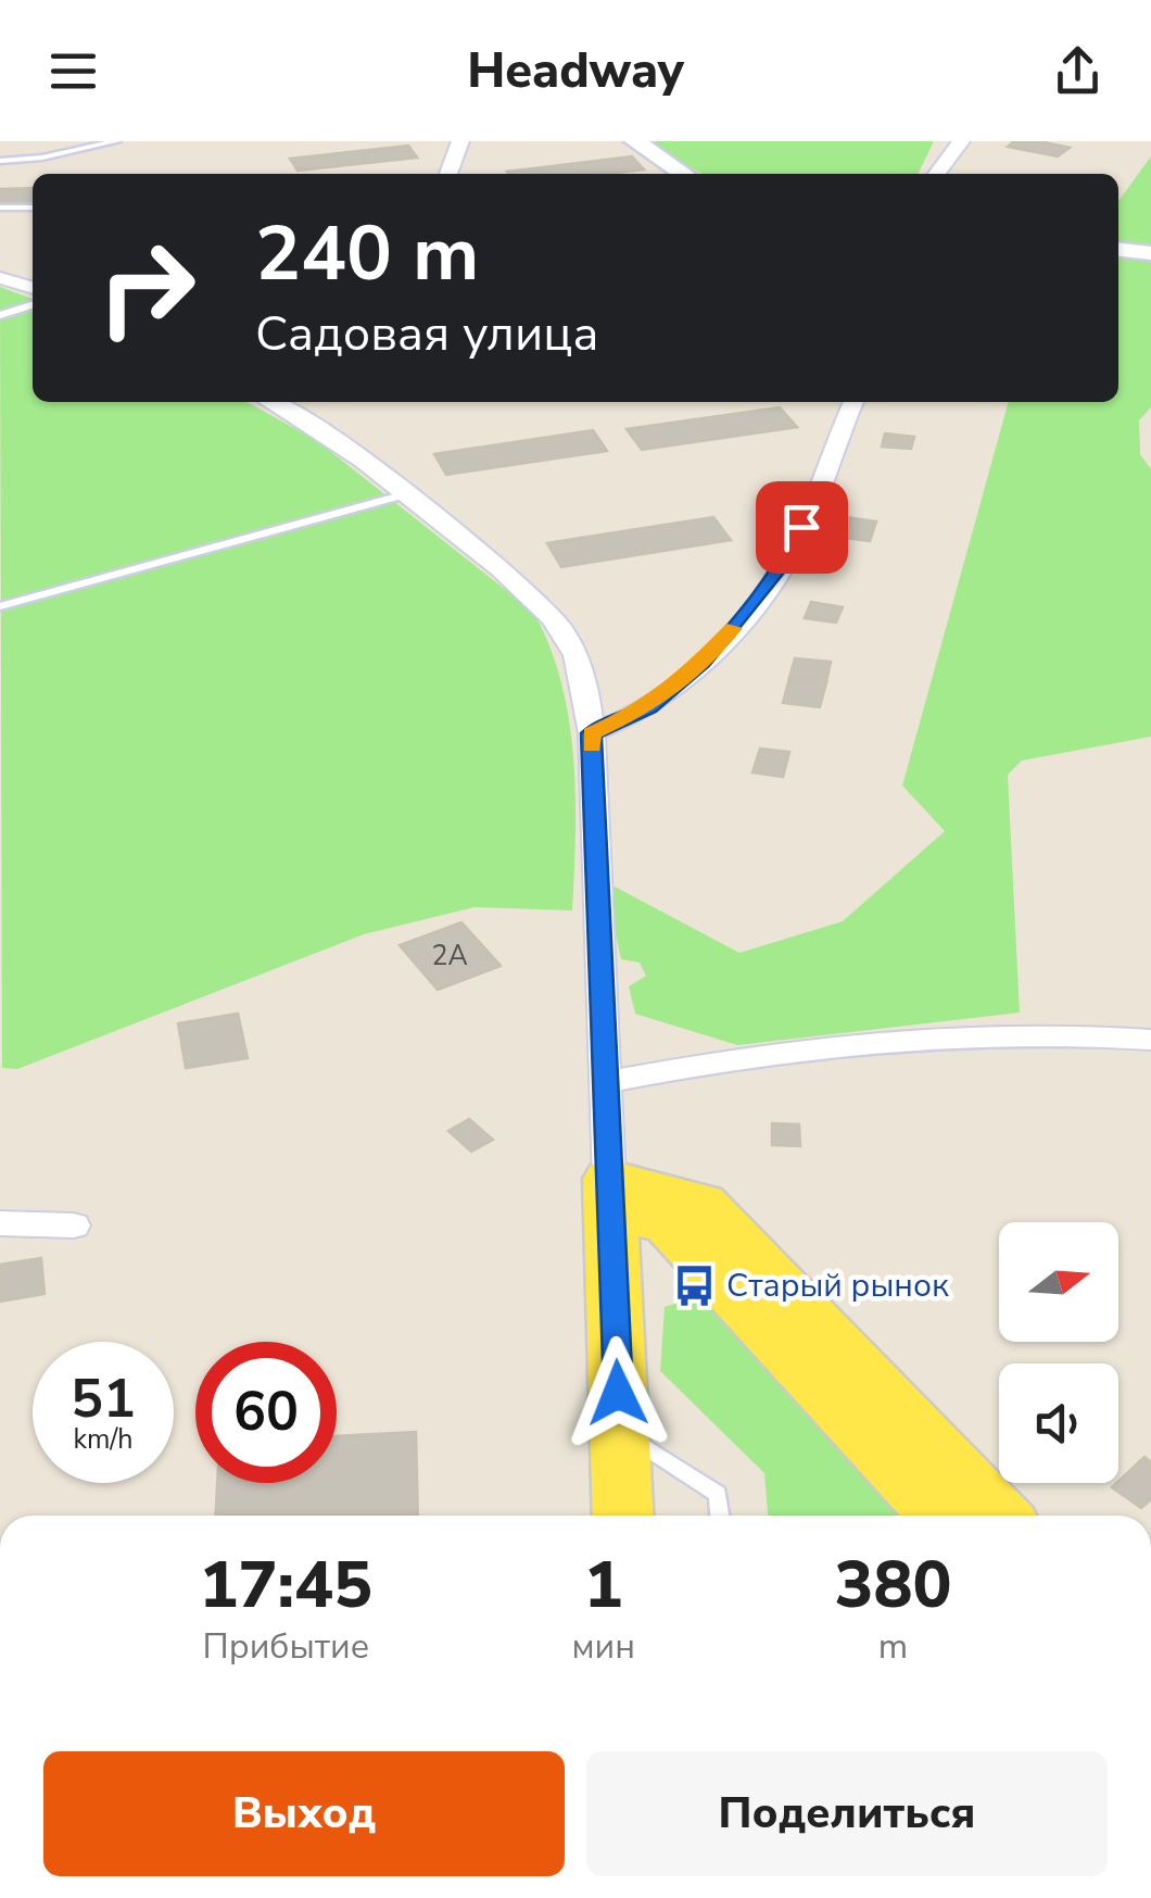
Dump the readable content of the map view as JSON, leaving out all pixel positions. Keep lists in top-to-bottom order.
{
  "places": {
    "bus stop": ["Старый рынок"]
  },
  "house_numbers": ["2А"],
  "north": "right",
  "page": {
    "header": "Headway",
    "turn": ["240 m", "Садовая улица"],
    "speed": "51 km/h",
    "limit": "60",
    "eta": [
      "17:45",
      "Прибытие",
      "1",
      "мин",
      "380",
      "m"
    ],
    "buttons": ["Выход", "Поделиться"]
  }
}
